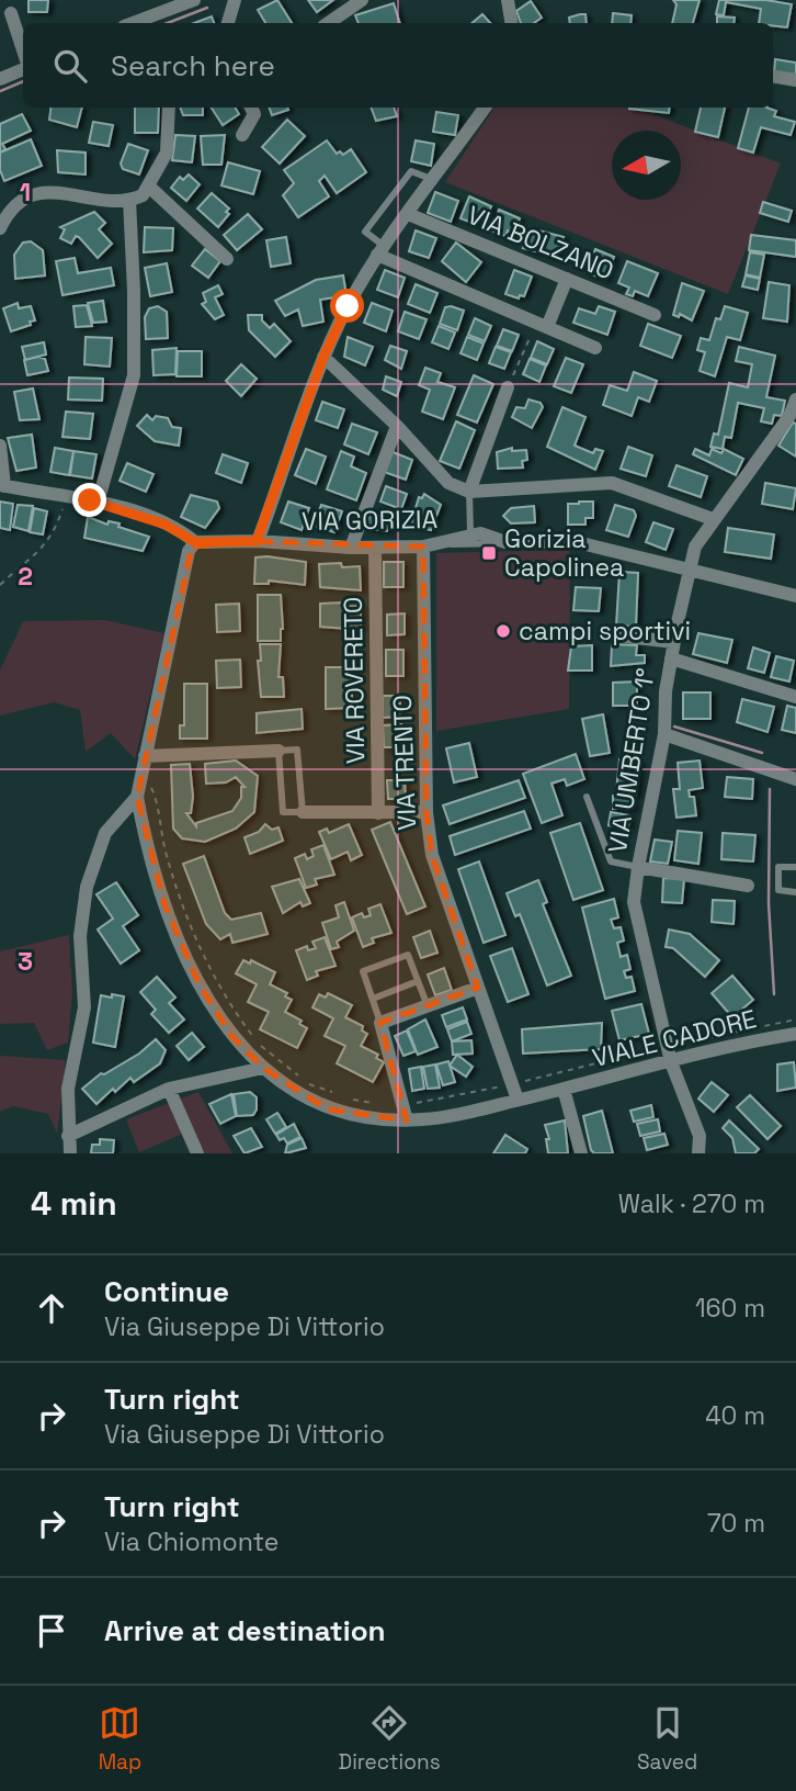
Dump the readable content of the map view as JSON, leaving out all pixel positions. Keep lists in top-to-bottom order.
{
  "streets": {
    "street": [
      "VIA BOLZANO",
      "VIA GORIZIA",
      "VIA ROVERETO",
      "VIA UMBERTO 1°",
      "VIA TRENTO",
      "VIALE CADORE"
    ]
  },
  "crossings": [
    ["VIA GORIZIA", "VIA ROVERETO"],
    ["VIA GORIZIA", "VIA UMBERTO 1°"],
    ["VIA GORIZIA", "VIA TRENTO"],
    ["VIA UMBERTO 1°", "VIALE CADORE"],
    ["VIA TRENTO", "VIALE CADORE"]
  ],
  "places": {
    "transit": ["Gorizia Capolinea"],
    "other": ["campi sportivi"]
  },
  "north": "left",
  "page": {
    "search": "Search here",
    "heading": ["4 min", "Walk · 270 m"],
    "list": [
      ["Continue", "Via Giuseppe Di Vittorio", "160 m"],
      ["Turn right", "Via Giuseppe Di Vittorio", "40 m"],
      ["Turn right", "Via Chiomonte", "70 m"],
      "Arrive at destination"
    ],
    "nav": ["Map", "Directions", "Saved"]
  },
  "grid": {
    "rows": ["1", "2", "3"]
  }
}
